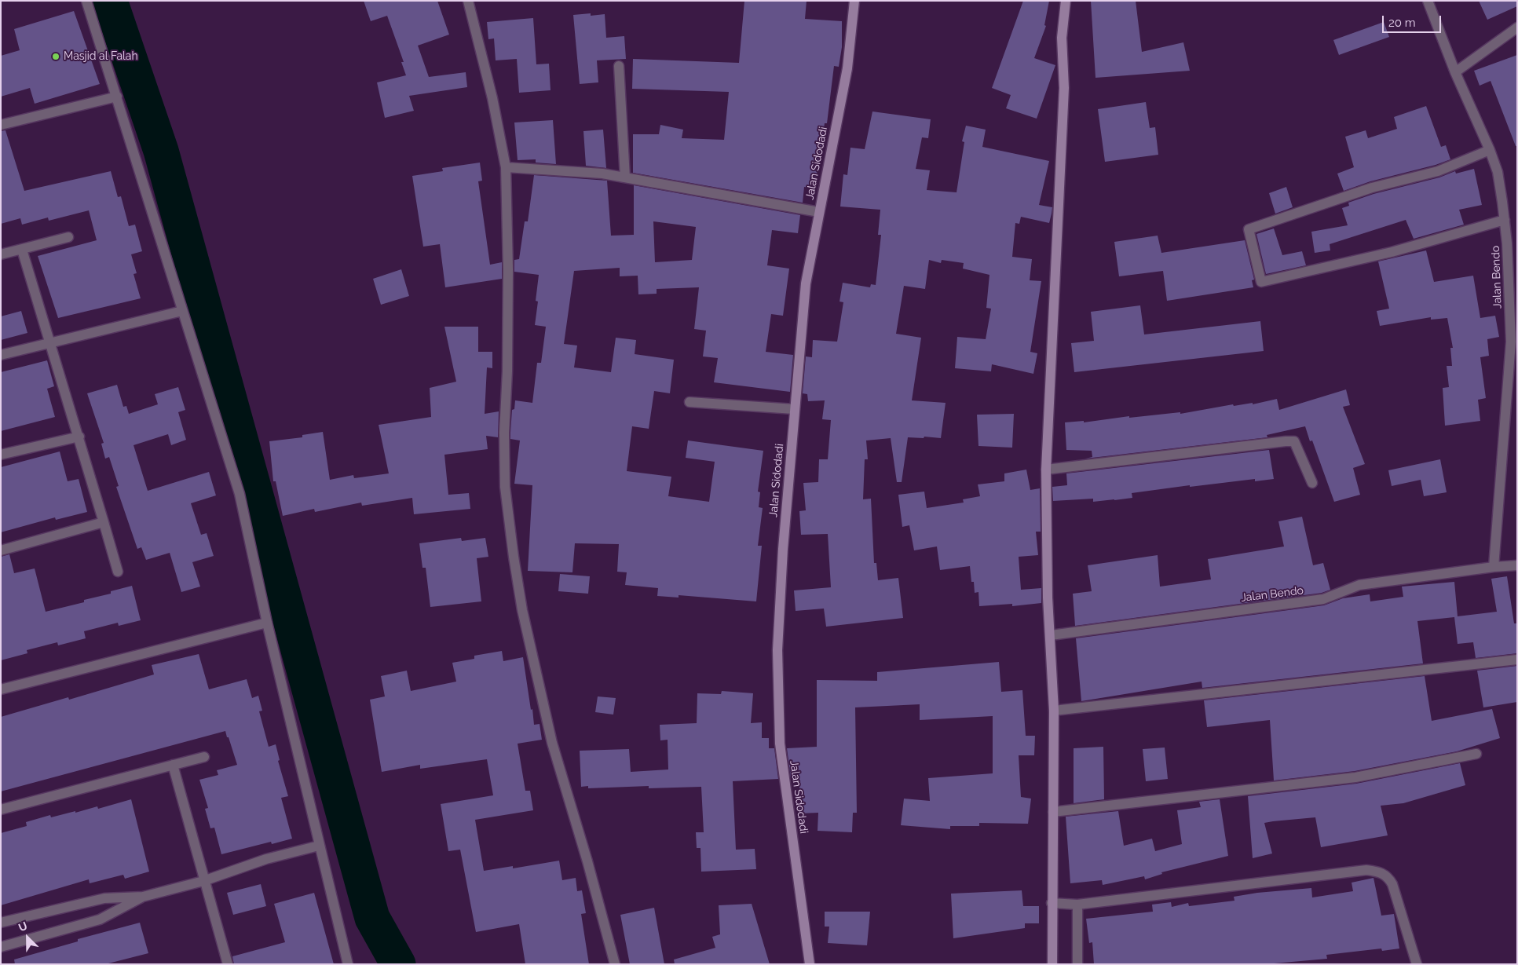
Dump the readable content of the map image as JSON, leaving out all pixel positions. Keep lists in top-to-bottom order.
{
  "streets": {
    "street": ["Jalan Sidodadi", "Jalan Bendo"]
  },
  "places": ["Masjid al Falah"],
  "scale_bar": "20 m",
  "north": "top left"
}
